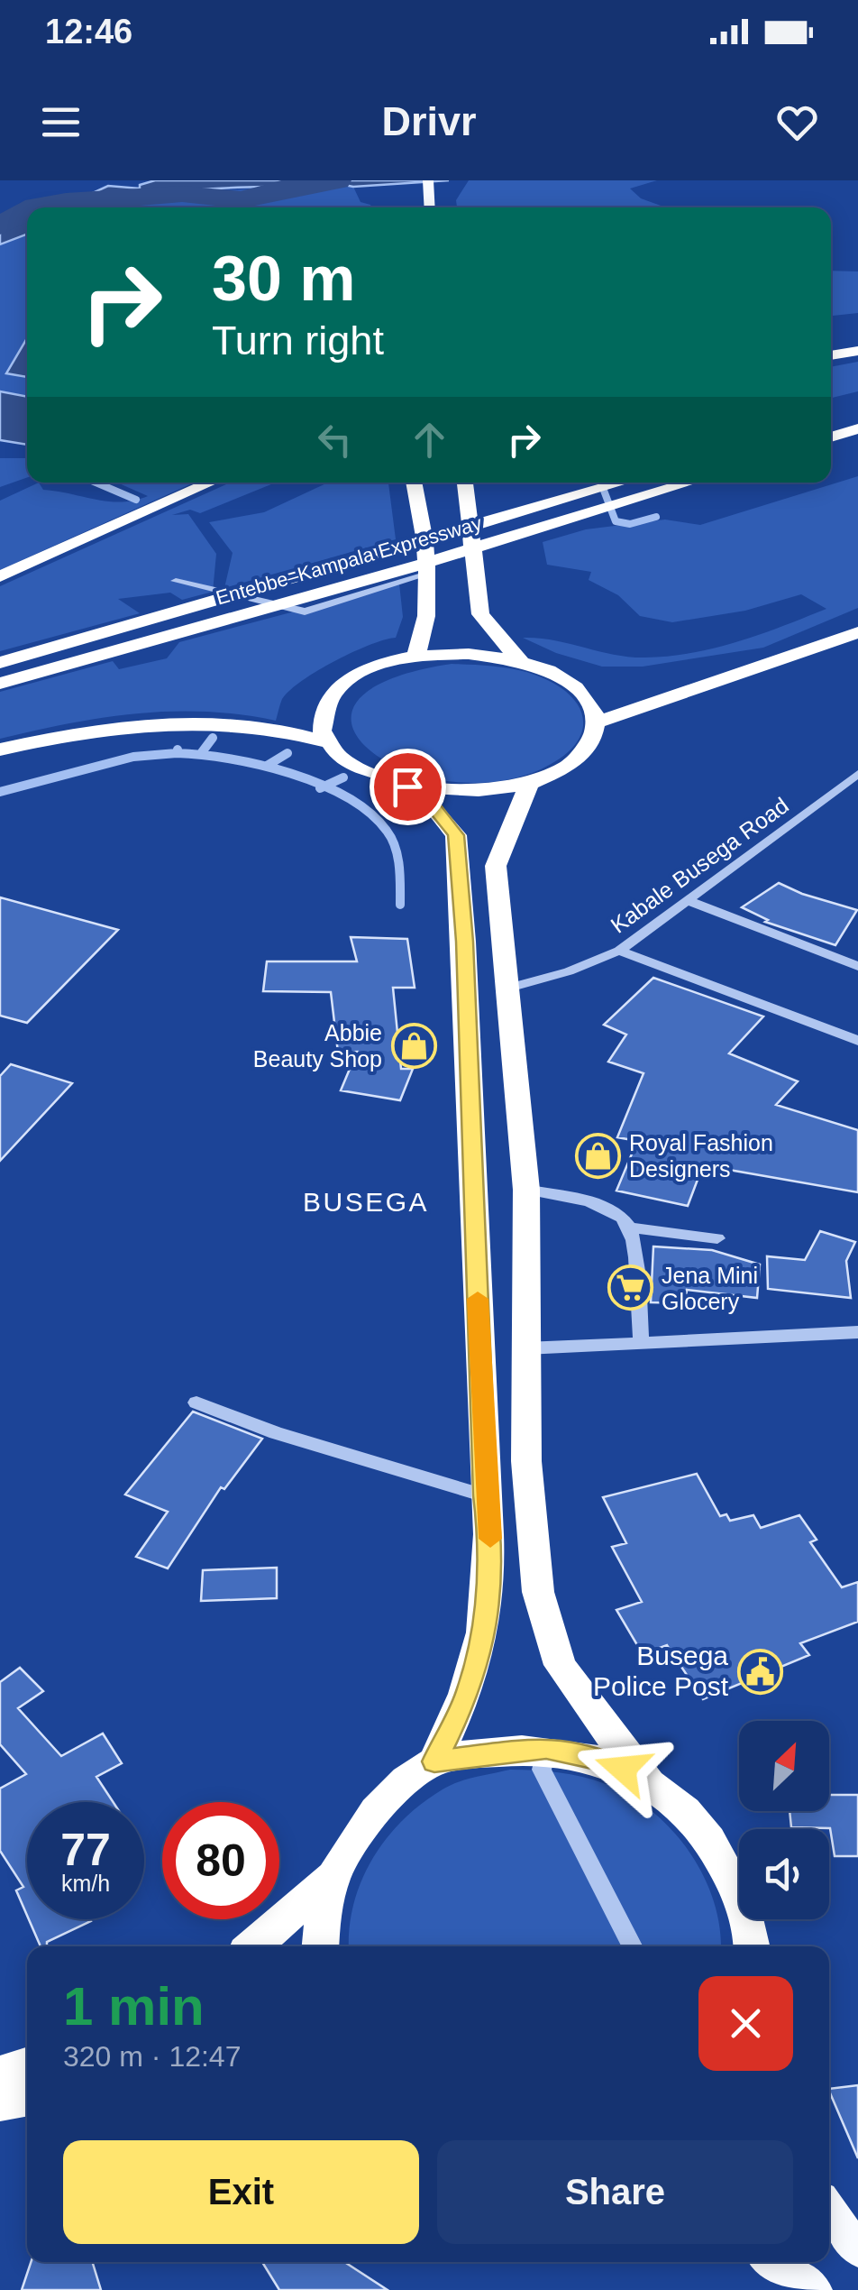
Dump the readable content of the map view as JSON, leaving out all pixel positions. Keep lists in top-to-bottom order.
{
  "streets": {
    "highway": ["Entebbe–Kampala Expressway"],
    "street": ["Kabale Busega Road"]
  },
  "districts": ["BUSEGA"],
  "places": {
    "shop": ["Abbie Beauty Shop", "Royal Fashion Designers"],
    "supermarket": ["Jena Mini Glocery"],
    "public building": ["Busega Police Post"]
  },
  "north": "top right",
  "page": {
    "status": "12:46",
    "header": "Drivr",
    "turn": ["30 m", "Turn right"],
    "speed": "77 km/h",
    "limit": "80",
    "heading": ["1 min", "320 m · 12:47"],
    "buttons": ["Exit", "Share"]
  }
}
